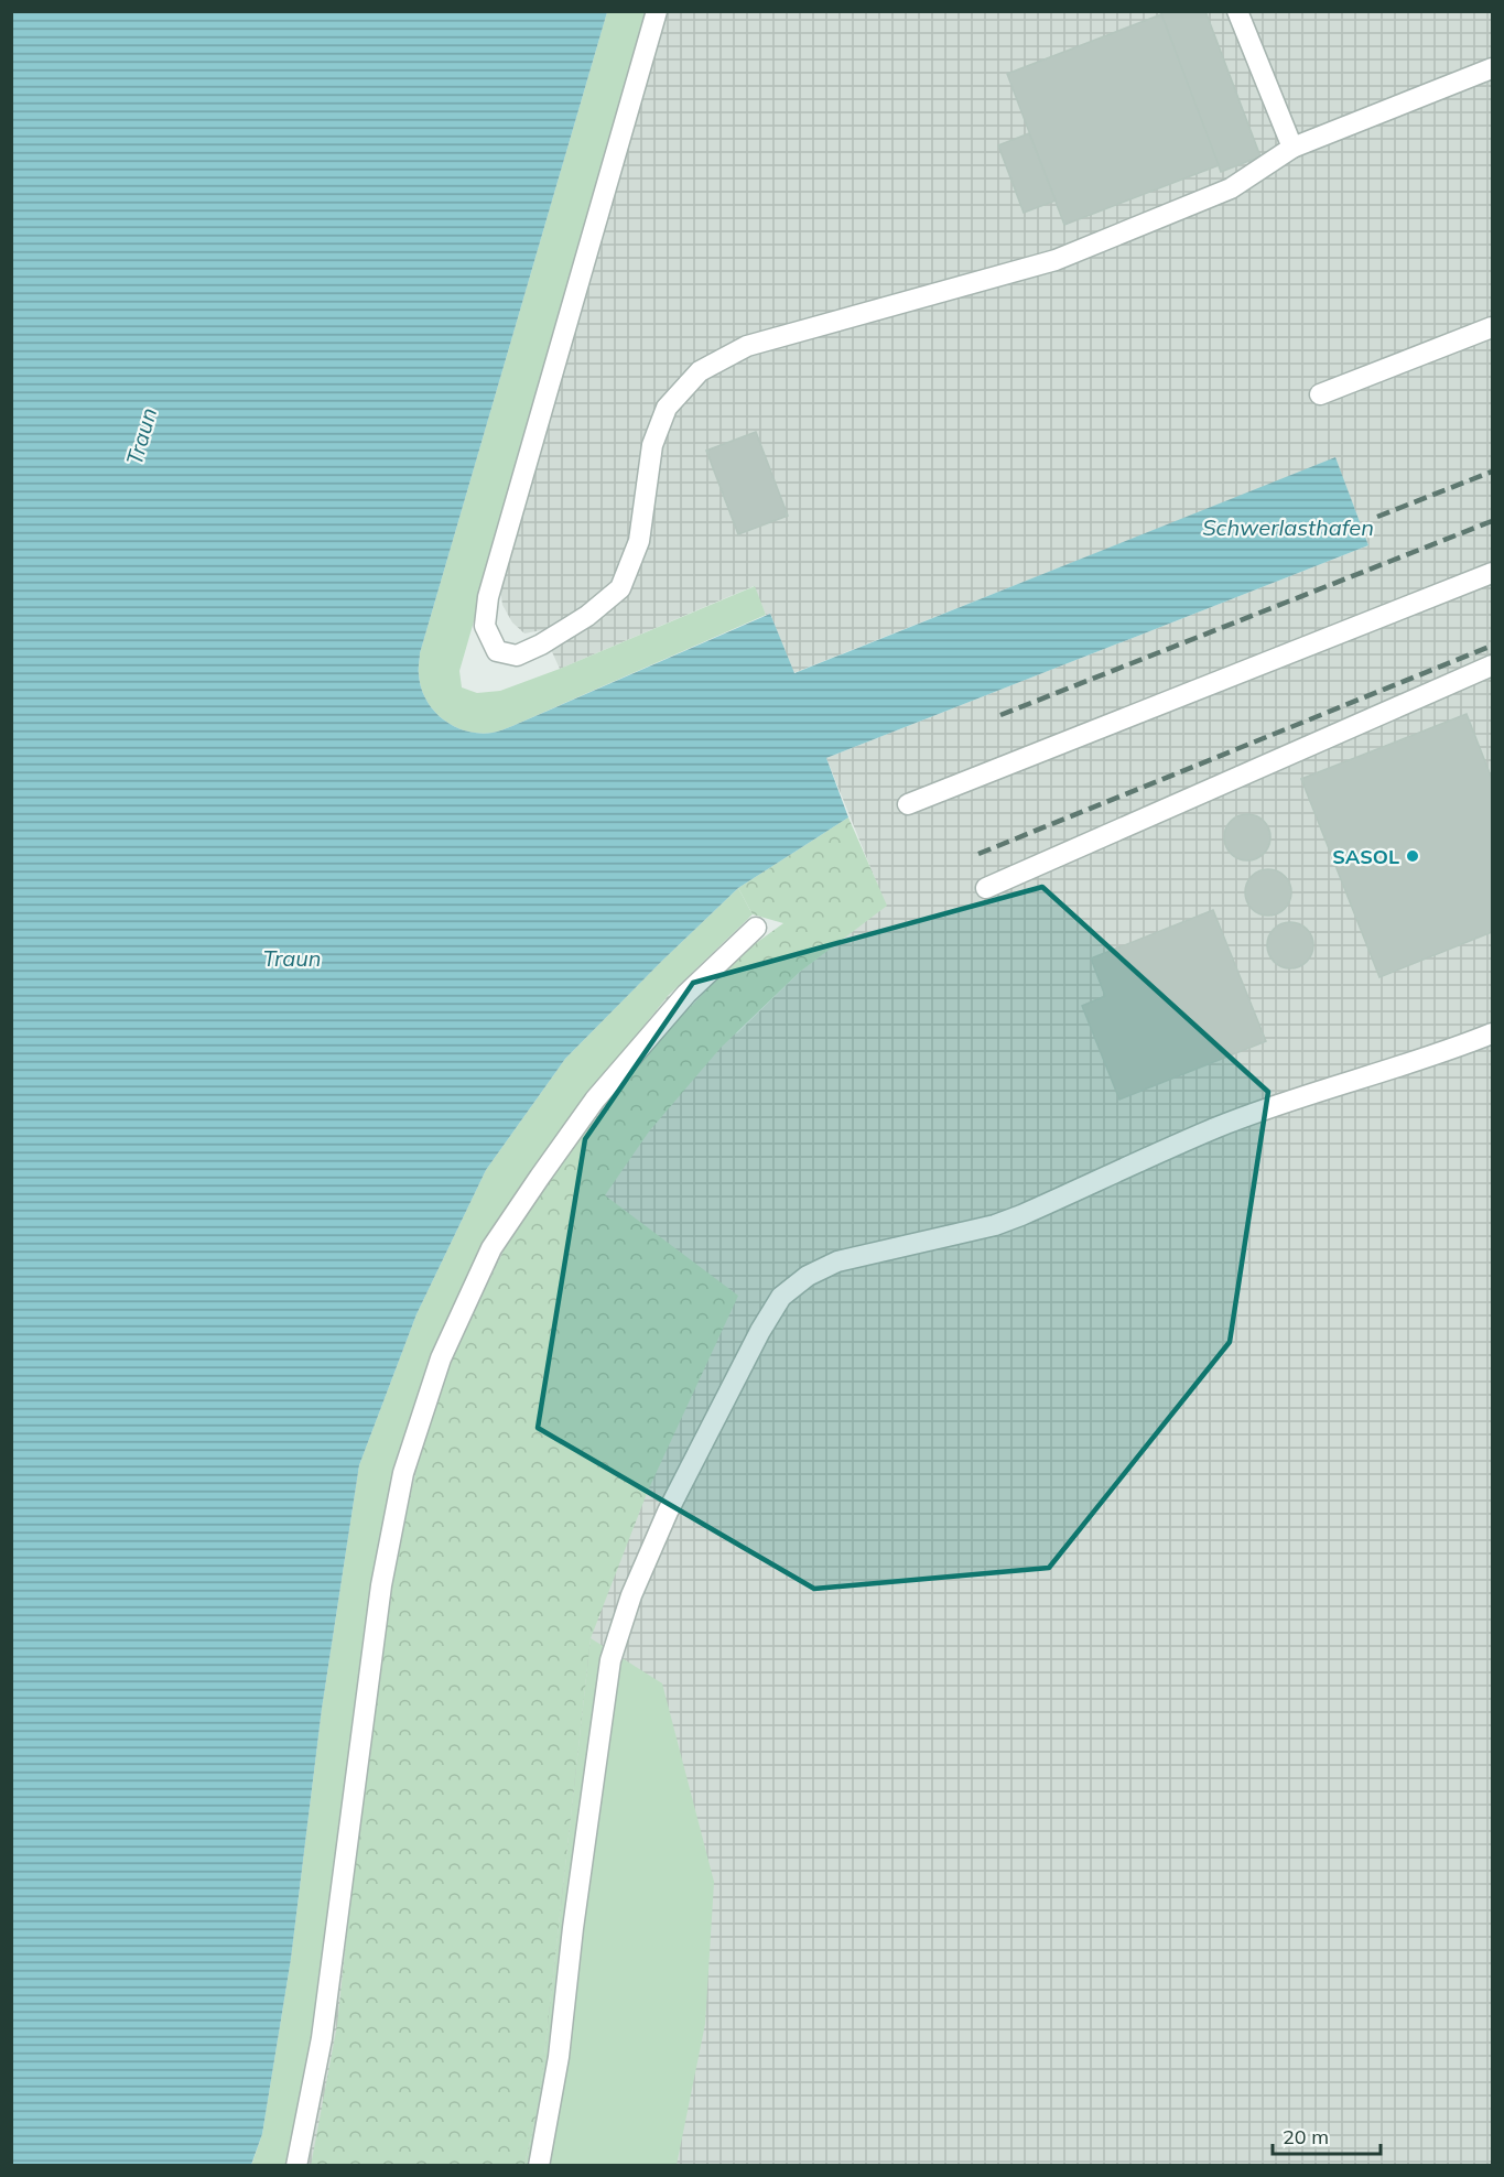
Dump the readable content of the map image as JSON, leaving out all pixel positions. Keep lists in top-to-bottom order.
{
  "water": ["Traun", "Schwerlasthafen"],
  "places": ["SASOL"],
  "scale_bar": "20 m"
}
